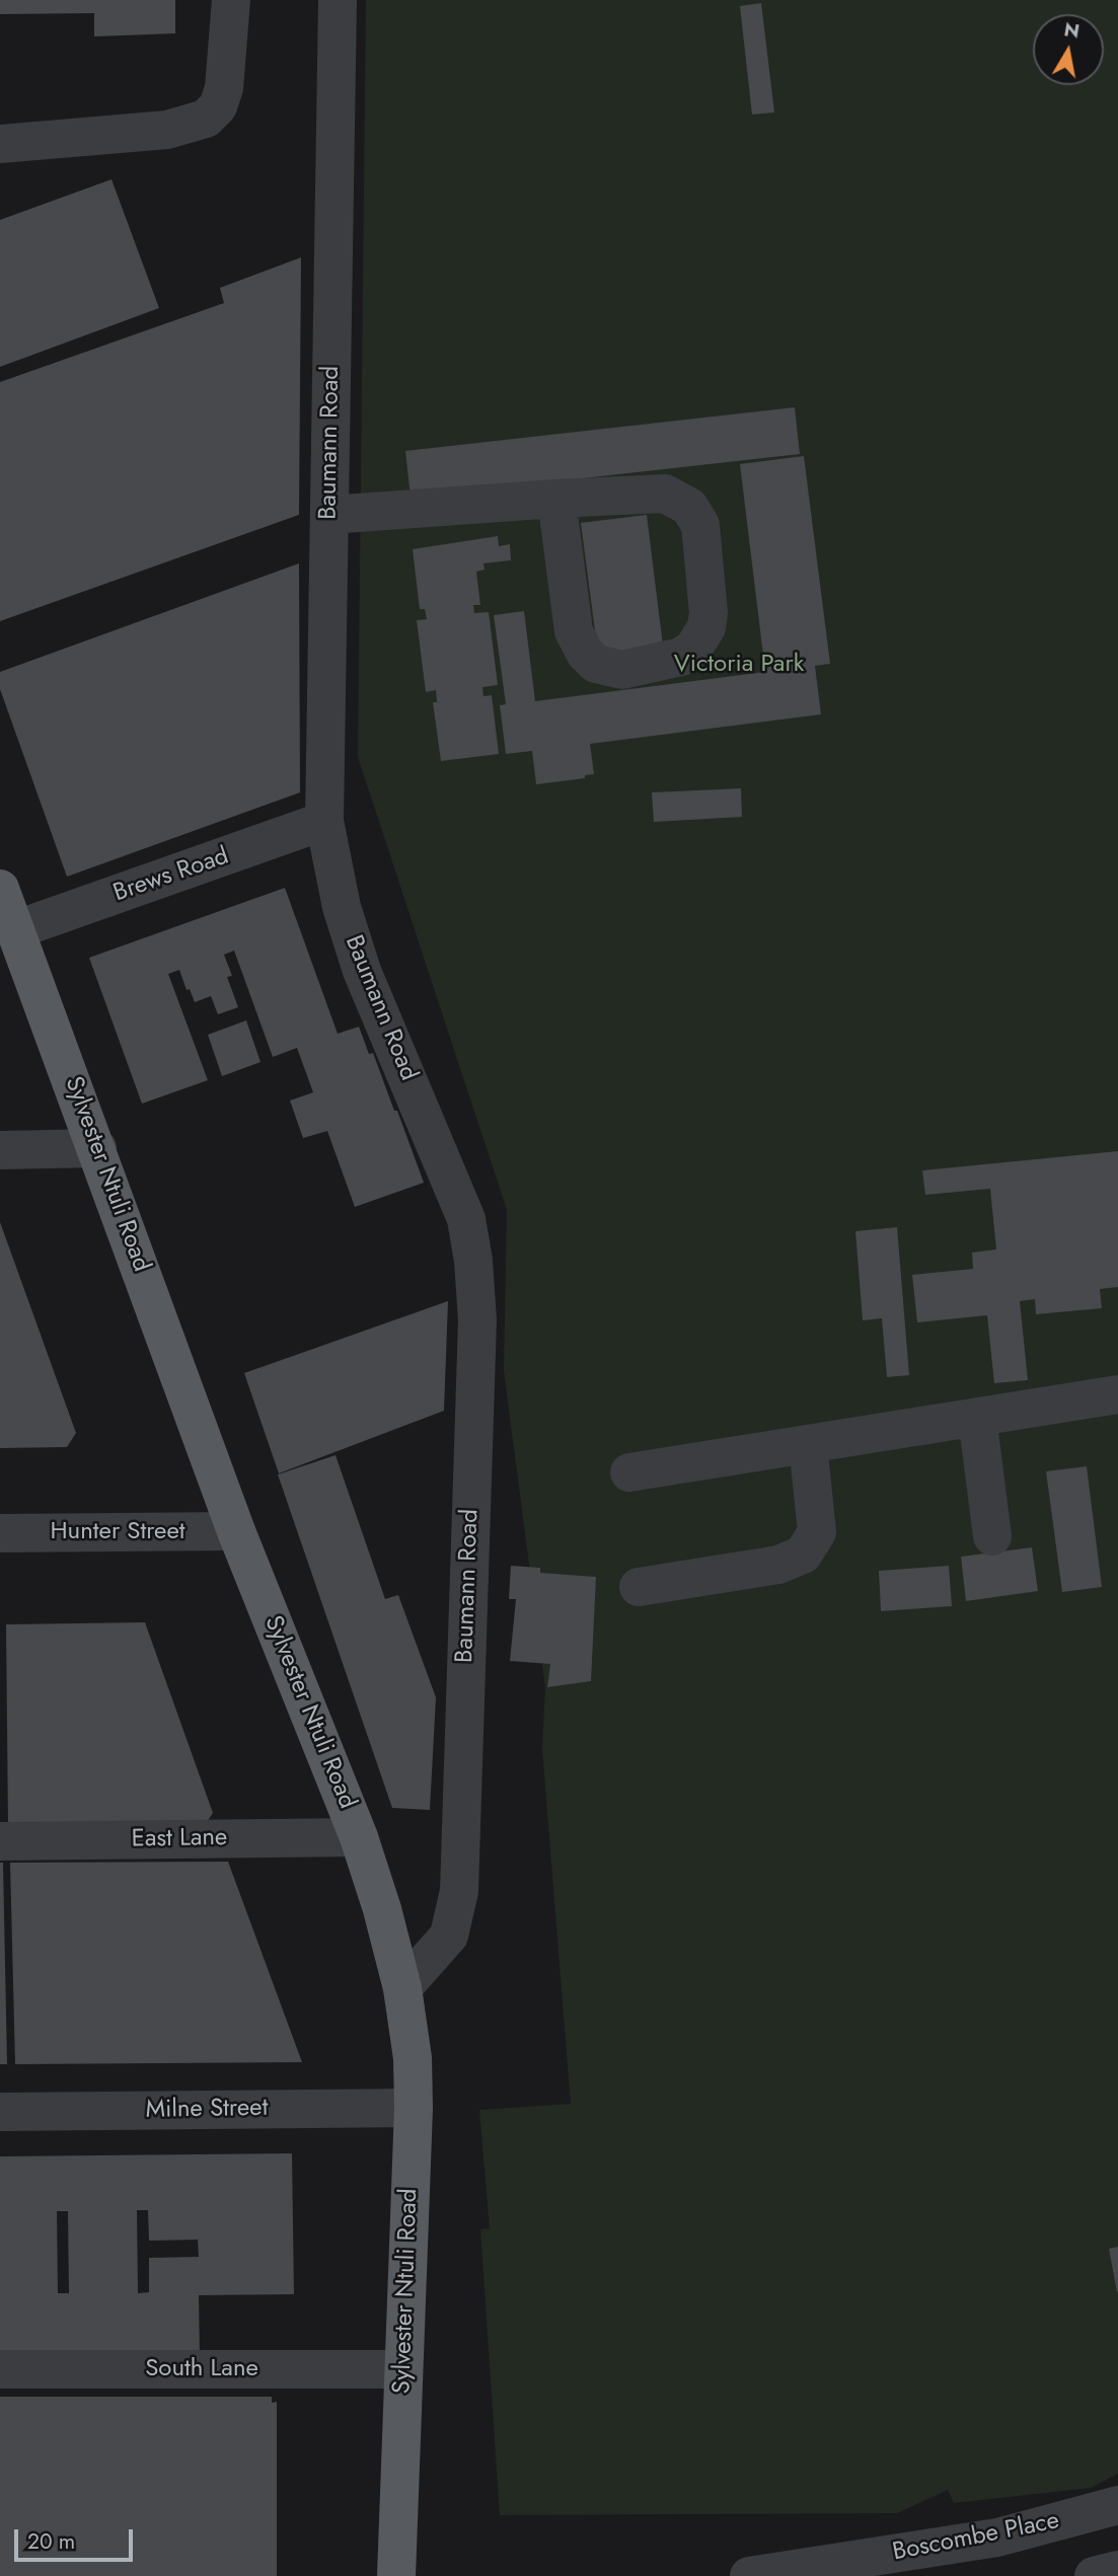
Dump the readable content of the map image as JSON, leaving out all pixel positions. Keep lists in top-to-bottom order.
{
  "streets": {
    "main road": ["Sylvester Ntuli Road"],
    "street": [
      "Baumann Road",
      "Brews Road",
      "Hunter Street",
      "East Lane",
      "Milne Street",
      "South Lane",
      "Boscombe Place"
    ]
  },
  "crossings": [
    ["Baumann Road", "Brews Road"],
    ["Baumann Road", "Sylvester Ntuli Road"],
    ["Brews Road", "Sylvester Ntuli Road"],
    ["Sylvester Ntuli Road", "Hunter Street"],
    ["Sylvester Ntuli Road", "East Lane"],
    ["Sylvester Ntuli Road", "Milne Street"],
    ["Sylvester Ntuli Road", "South Lane"]
  ],
  "parks": ["Victoria Park"],
  "scale_bar": "20 m",
  "north": "top"
}
